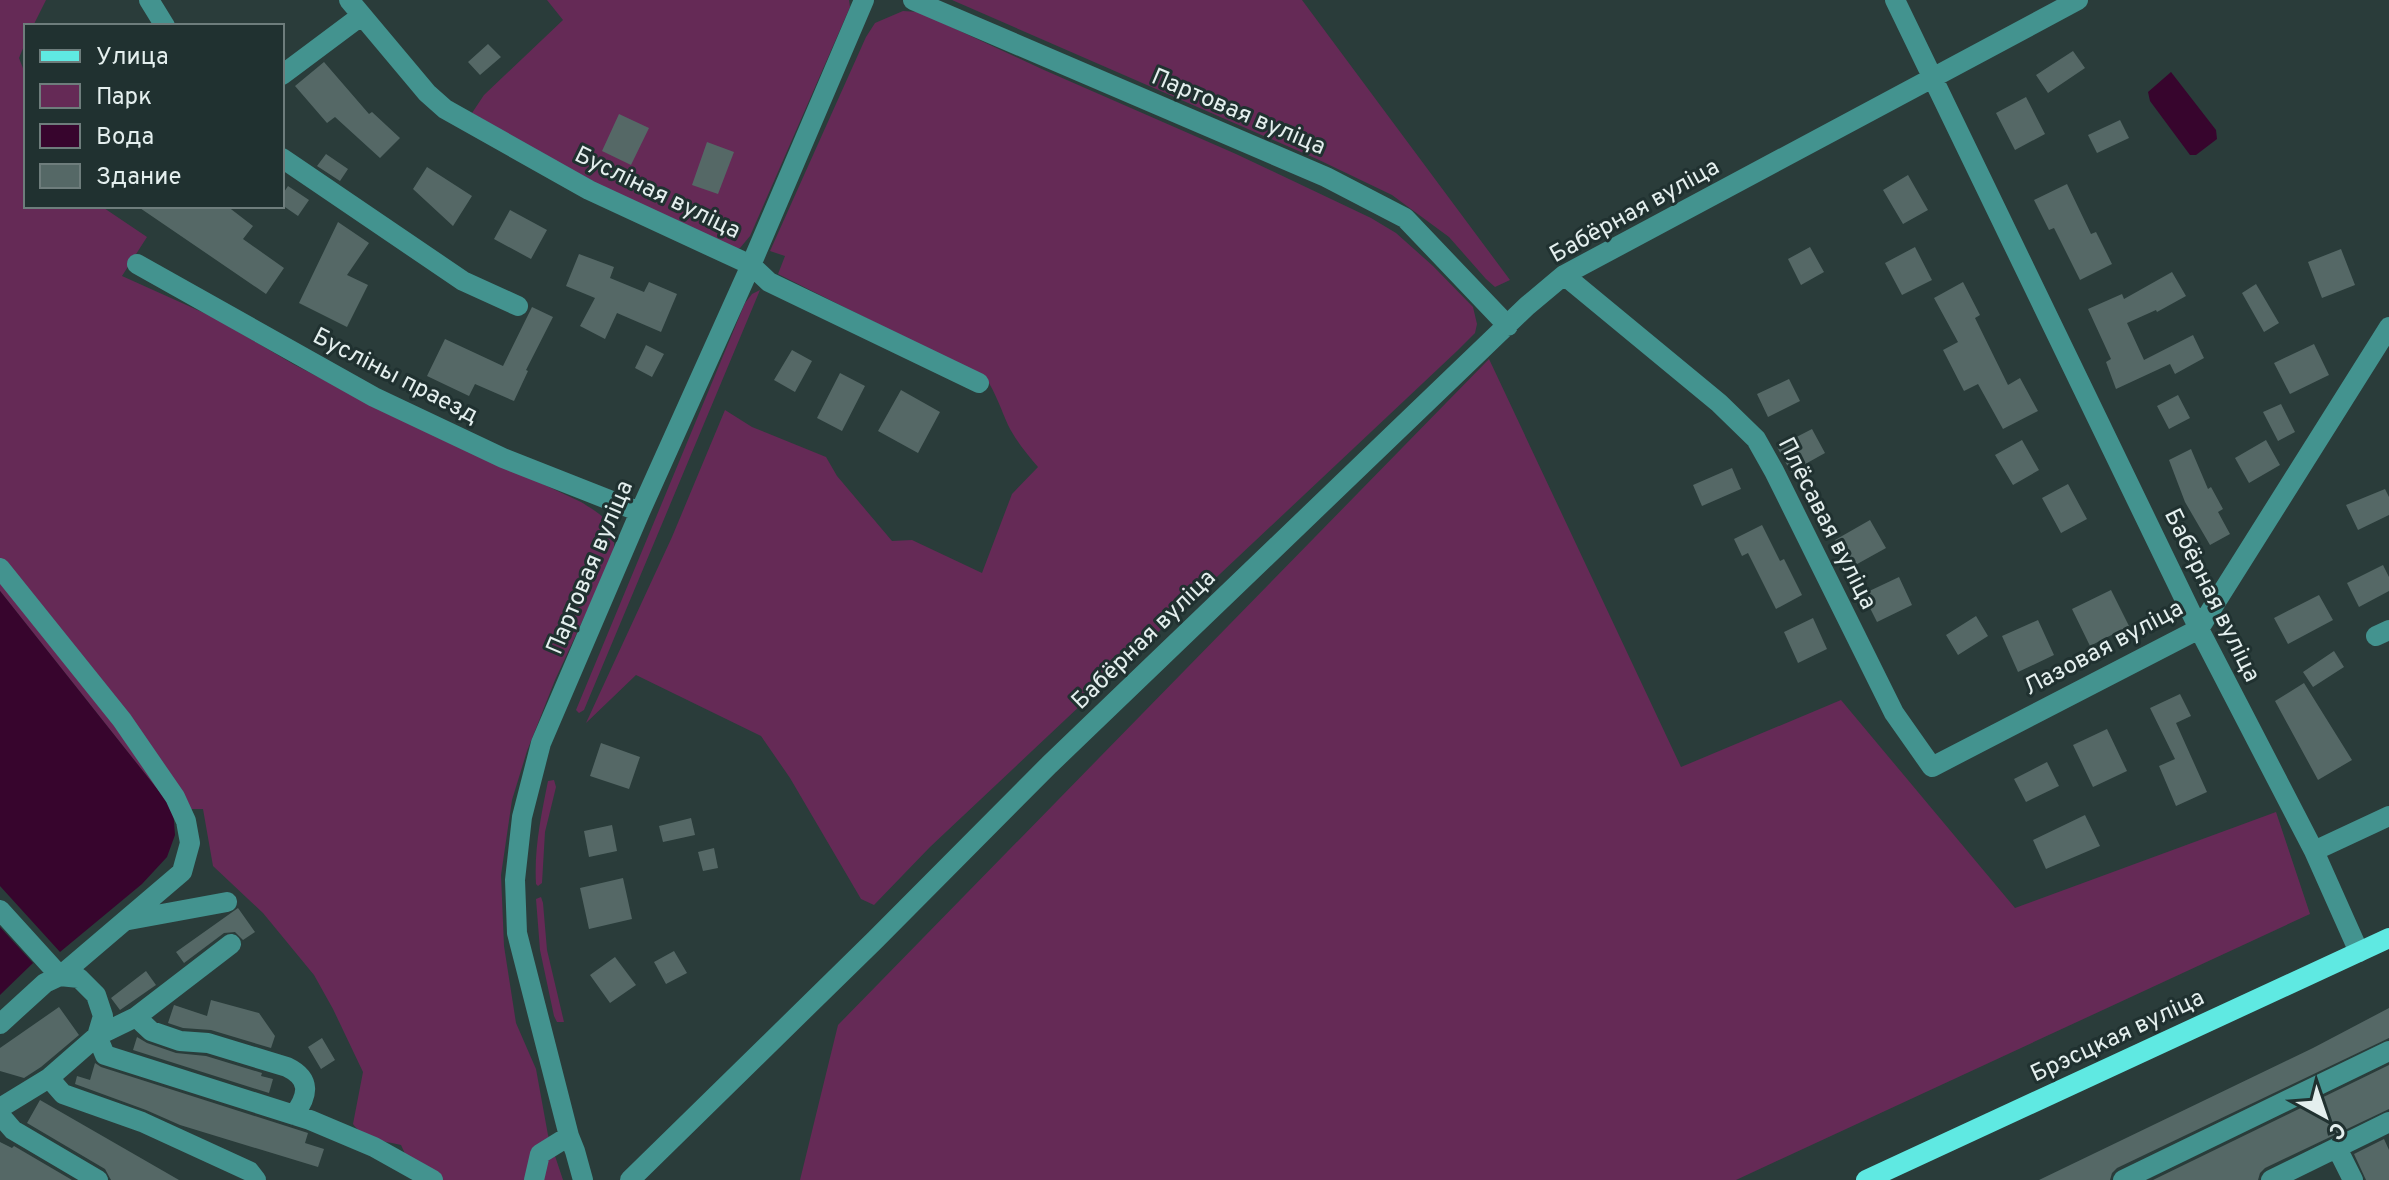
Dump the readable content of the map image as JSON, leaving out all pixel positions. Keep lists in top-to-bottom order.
{
  "streets": {
    "main road": ["Брэсцкая вуліца"],
    "street": [
      "Партовая вуліца",
      "Бусліная вуліца",
      "Бабёрная вуліца",
      "Бусліны праезд",
      "Плёсавая вуліца",
      "Лазовая вуліца"
    ]
  },
  "crossings": [
    ["Партовая вуліца", "Бусліная вуліца"],
    ["Партовая вуліца", "Бабёрная вуліца"],
    ["Партовая вуліца", "Бусліны праезд"],
    ["Бабёрная вуліца", "Плёсавая вуліца"],
    ["Бабёрная вуліца", "Лазовая вуліца"],
    ["Бабёрная вуліца", "Брэсцкая вуліца"],
    ["Плёсавая вуліца", "Лазовая вуліца"]
  ],
  "legend": [
    "Улица",
    "Парк",
    "Вода",
    "Здание"
  ],
  "north": "bottom right"
}
